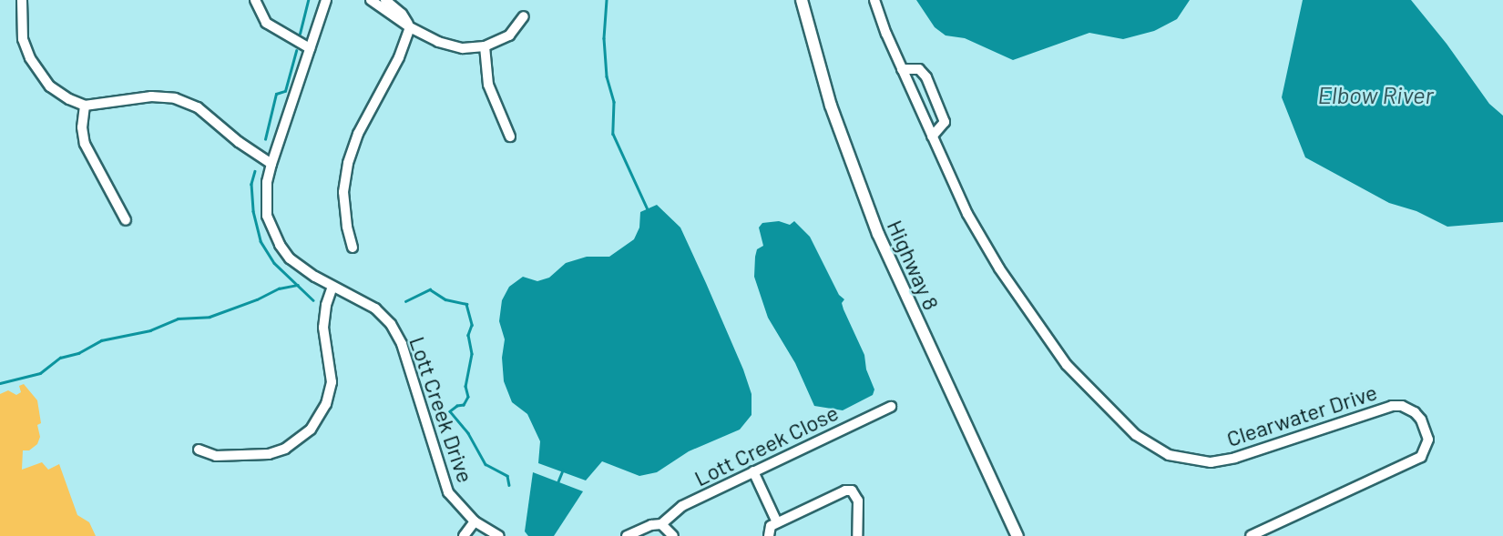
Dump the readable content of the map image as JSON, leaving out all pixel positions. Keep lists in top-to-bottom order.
{
  "streets": {
    "main road": ["Highway 8"],
    "street": ["Lott Creek Drive", "Clearwater Drive", "Lott Creek Close"]
  },
  "water": ["Elbow River"]
}
